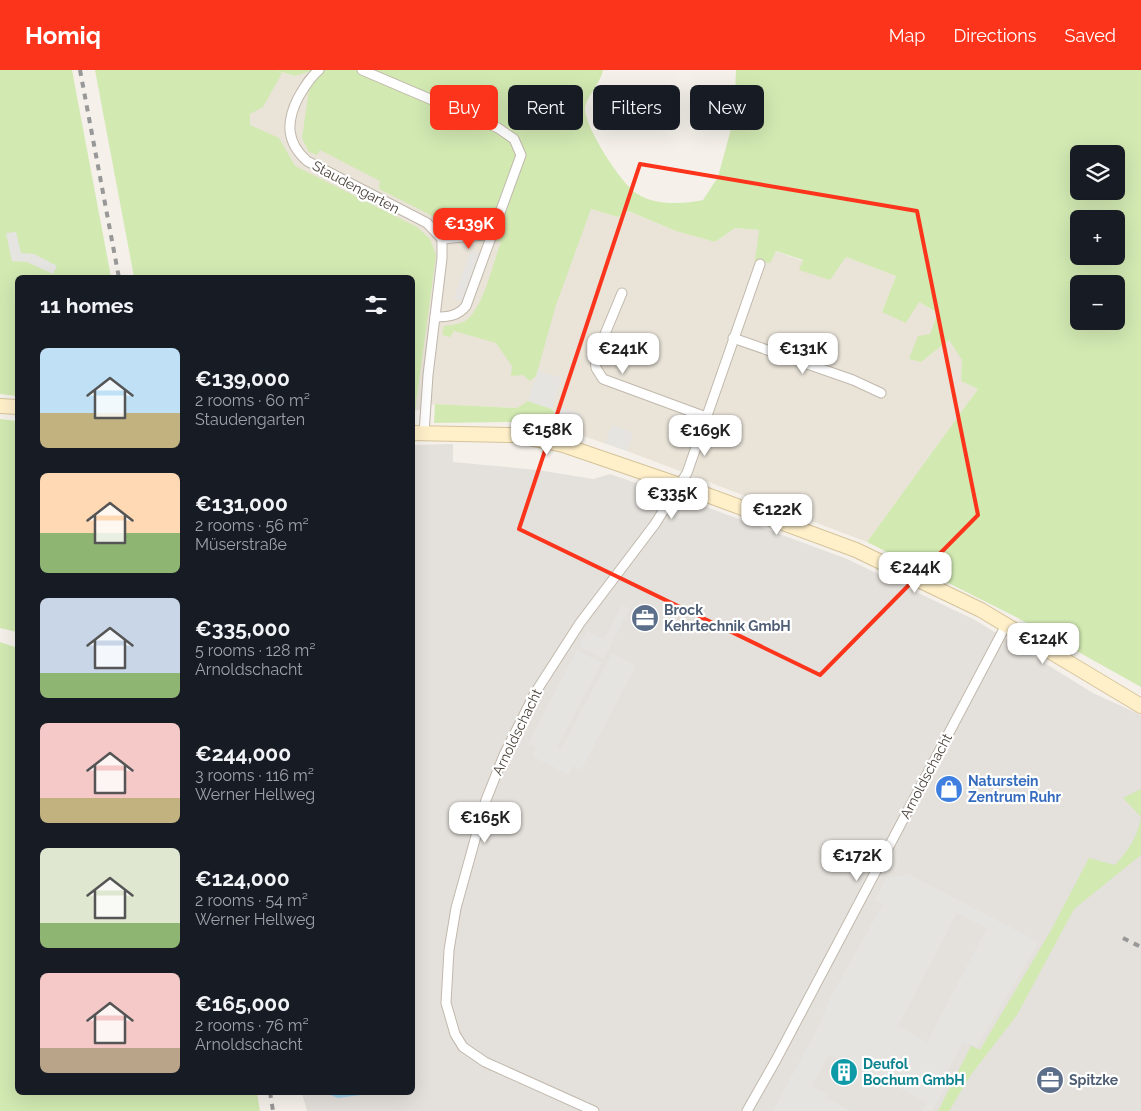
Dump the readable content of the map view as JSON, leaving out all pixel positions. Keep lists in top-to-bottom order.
{
  "streets": {
    "street": ["Staudengarten", "Arnoldschacht"]
  },
  "places": {
    "office": ["Brock Kehrtechnik GmbH", "Spitzke"],
    "shop": ["Naturstein Zentrum Ruhr"],
    "building": ["Deufol Bochum GmbH"]
  },
  "page": {
    "header": "Homiq",
    "nav": ["Map", "Directions", "Saved"],
    "chip": [
      "Buy",
      "Rent",
      "Filters",
      "New"
    ],
    "map_buttons": ["+", "−"],
    "price": [
      "€139K",
      "€241K",
      "€131K",
      "€158K",
      "€169K",
      "€335K",
      "€122K",
      "€244K",
      "€124K",
      "€165K",
      "€172K"
    ],
    "heading": "11 homes",
    "list": [
      {
        "name": "€139,000",
        "note": "2 rooms · 60 m² · Staudengarten"
      },
      {
        "name": "€131,000",
        "note": "2 rooms · 56 m² · Müserstraße"
      },
      {
        "name": "€335,000",
        "note": "5 rooms · 128 m² · Arnoldschacht"
      },
      {
        "name": "€244,000",
        "note": "3 rooms · 116 m² · Werner Hellweg"
      },
      {
        "name": "€124,000",
        "note": "2 rooms · 54 m² · Werner Hellweg"
      },
      {
        "name": "€165,000",
        "note": "2 rooms · 76 m² · Arnoldschacht"
      }
    ]
  }
}
